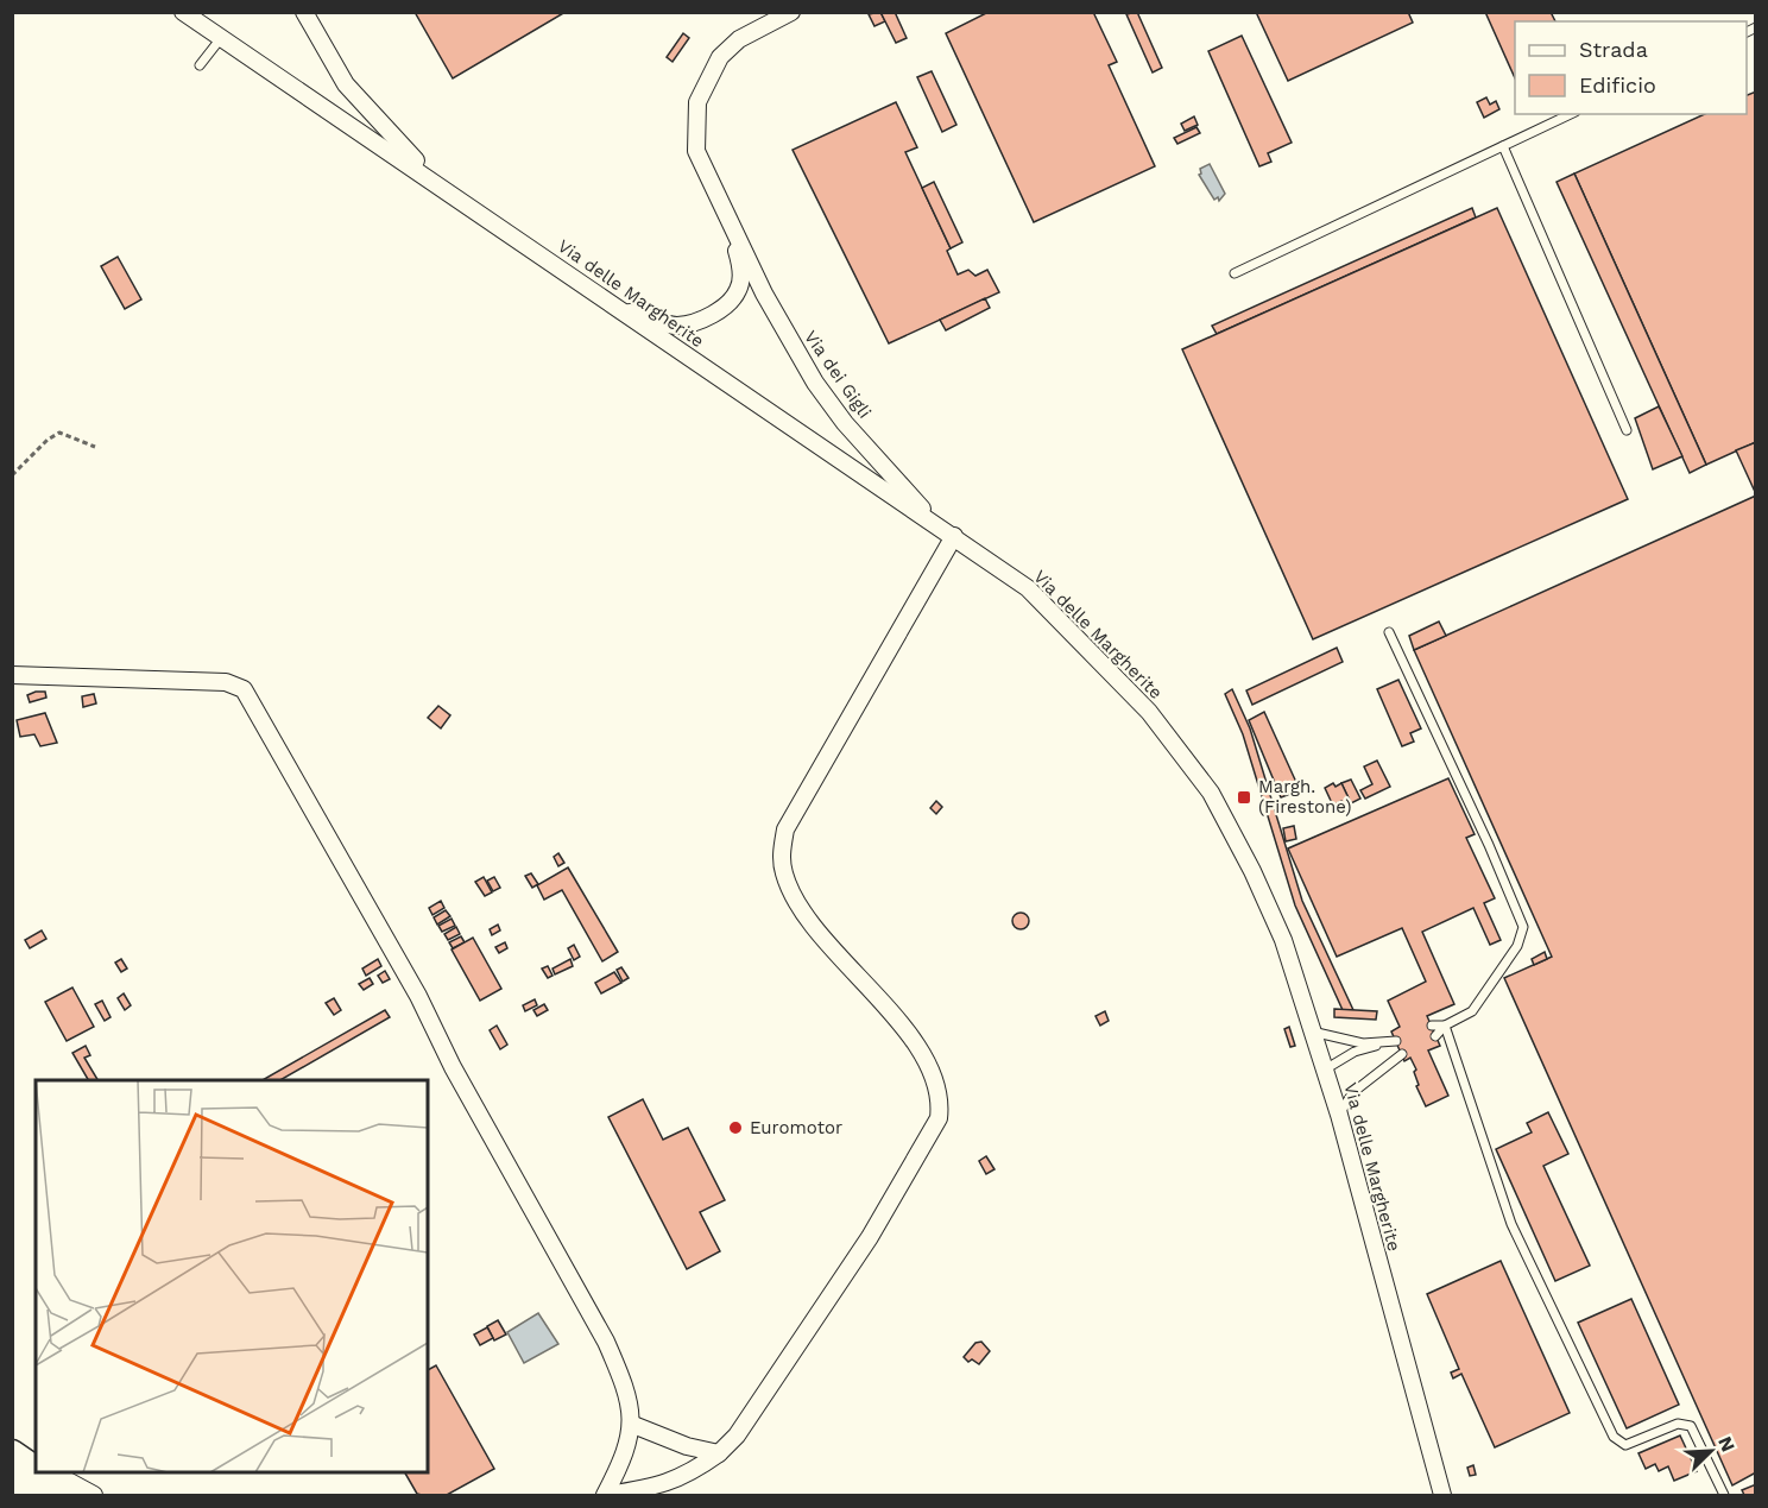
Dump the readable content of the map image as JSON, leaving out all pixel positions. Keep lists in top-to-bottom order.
{
  "streets": {
    "street": ["Via delle Margherite", "Via dei Gigli"]
  },
  "crossings": [
    ["Via delle Margherite", "Via dei Gigli"]
  ],
  "places": {
    "transit": ["Margh. (Firestone)"],
    "other": ["Euromotor"]
  },
  "legend": ["Strada", "Edificio"],
  "north": "top right"
}
